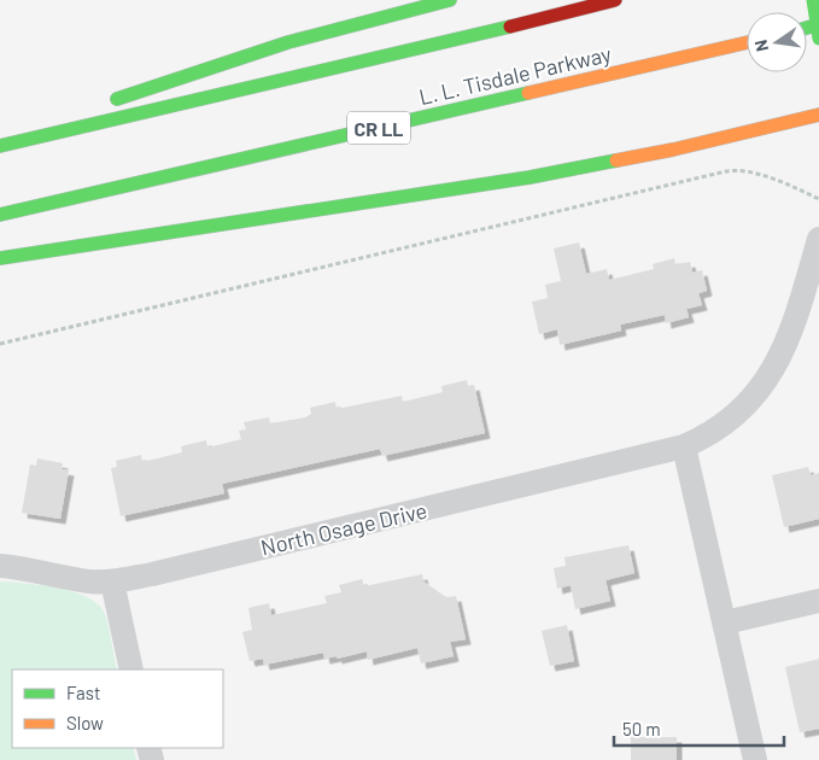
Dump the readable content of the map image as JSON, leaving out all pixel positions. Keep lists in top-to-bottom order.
{
  "streets": {
    "main road": ["L. L. Tisdale Parkway", "CR LL"],
    "street": ["North Osage Drive"]
  },
  "legend": ["Fast", "Slow"],
  "scale_bar": "50 m",
  "north": "left"
}
